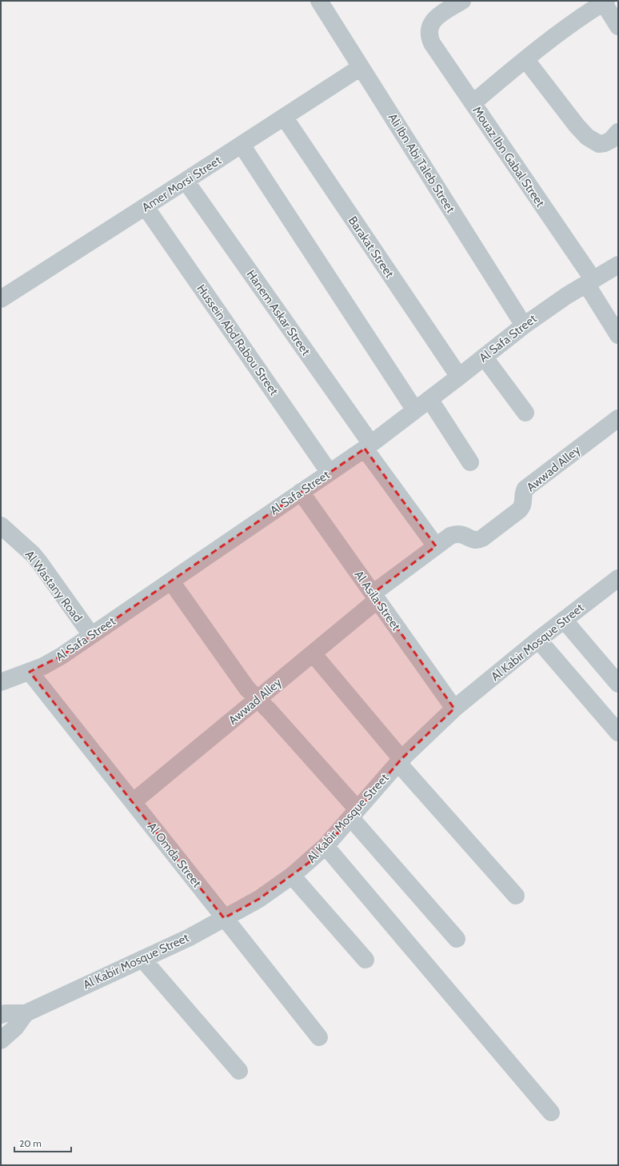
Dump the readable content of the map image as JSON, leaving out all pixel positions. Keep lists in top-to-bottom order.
{
  "streets": {
    "street": [
      "Mouaz Ibn Gabal Street",
      "Ali Ibn Abi Taleb Street",
      "Amer Morsi Street",
      "Barakat Street",
      "Hanem Askar Street",
      "Al Safa Street",
      "Hussein Abd Rabou Street",
      "Awwad Alley",
      "Al Wastany Road",
      "Al Asila Street",
      "Al Kabir Mosque Street",
      "Al Omda Street"
    ]
  },
  "crossings": [
    ["Mouaz Ibn Gabal Street", "Al Safa Street"],
    ["Ali Ibn Abi Taleb Street", "Amer Morsi Street"],
    ["Ali Ibn Abi Taleb Street", "Al Safa Street"],
    ["Amer Morsi Street", "Barakat Street"],
    ["Amer Morsi Street", "Hanem Askar Street"],
    ["Amer Morsi Street", "Hussein Abd Rabou Street"],
    ["Barakat Street", "Al Safa Street"],
    ["Hanem Askar Street", "Al Safa Street"],
    ["Hanem Askar Street", "Awwad Alley"],
    ["Al Safa Street", "Hussein Abd Rabou Street"],
    ["Al Safa Street", "Al Wastany Road"],
    ["Al Safa Street", "Al Asila Street"],
    ["Al Safa Street", "Al Omda Street"],
    ["Awwad Alley", "Al Asila Street"],
    ["Awwad Alley", "Al Omda Street"],
    ["Al Asila Street", "Al Kabir Mosque Street"],
    ["Al Kabir Mosque Street", "Al Omda Street"]
  ],
  "scale_bar": "20 m"
}
